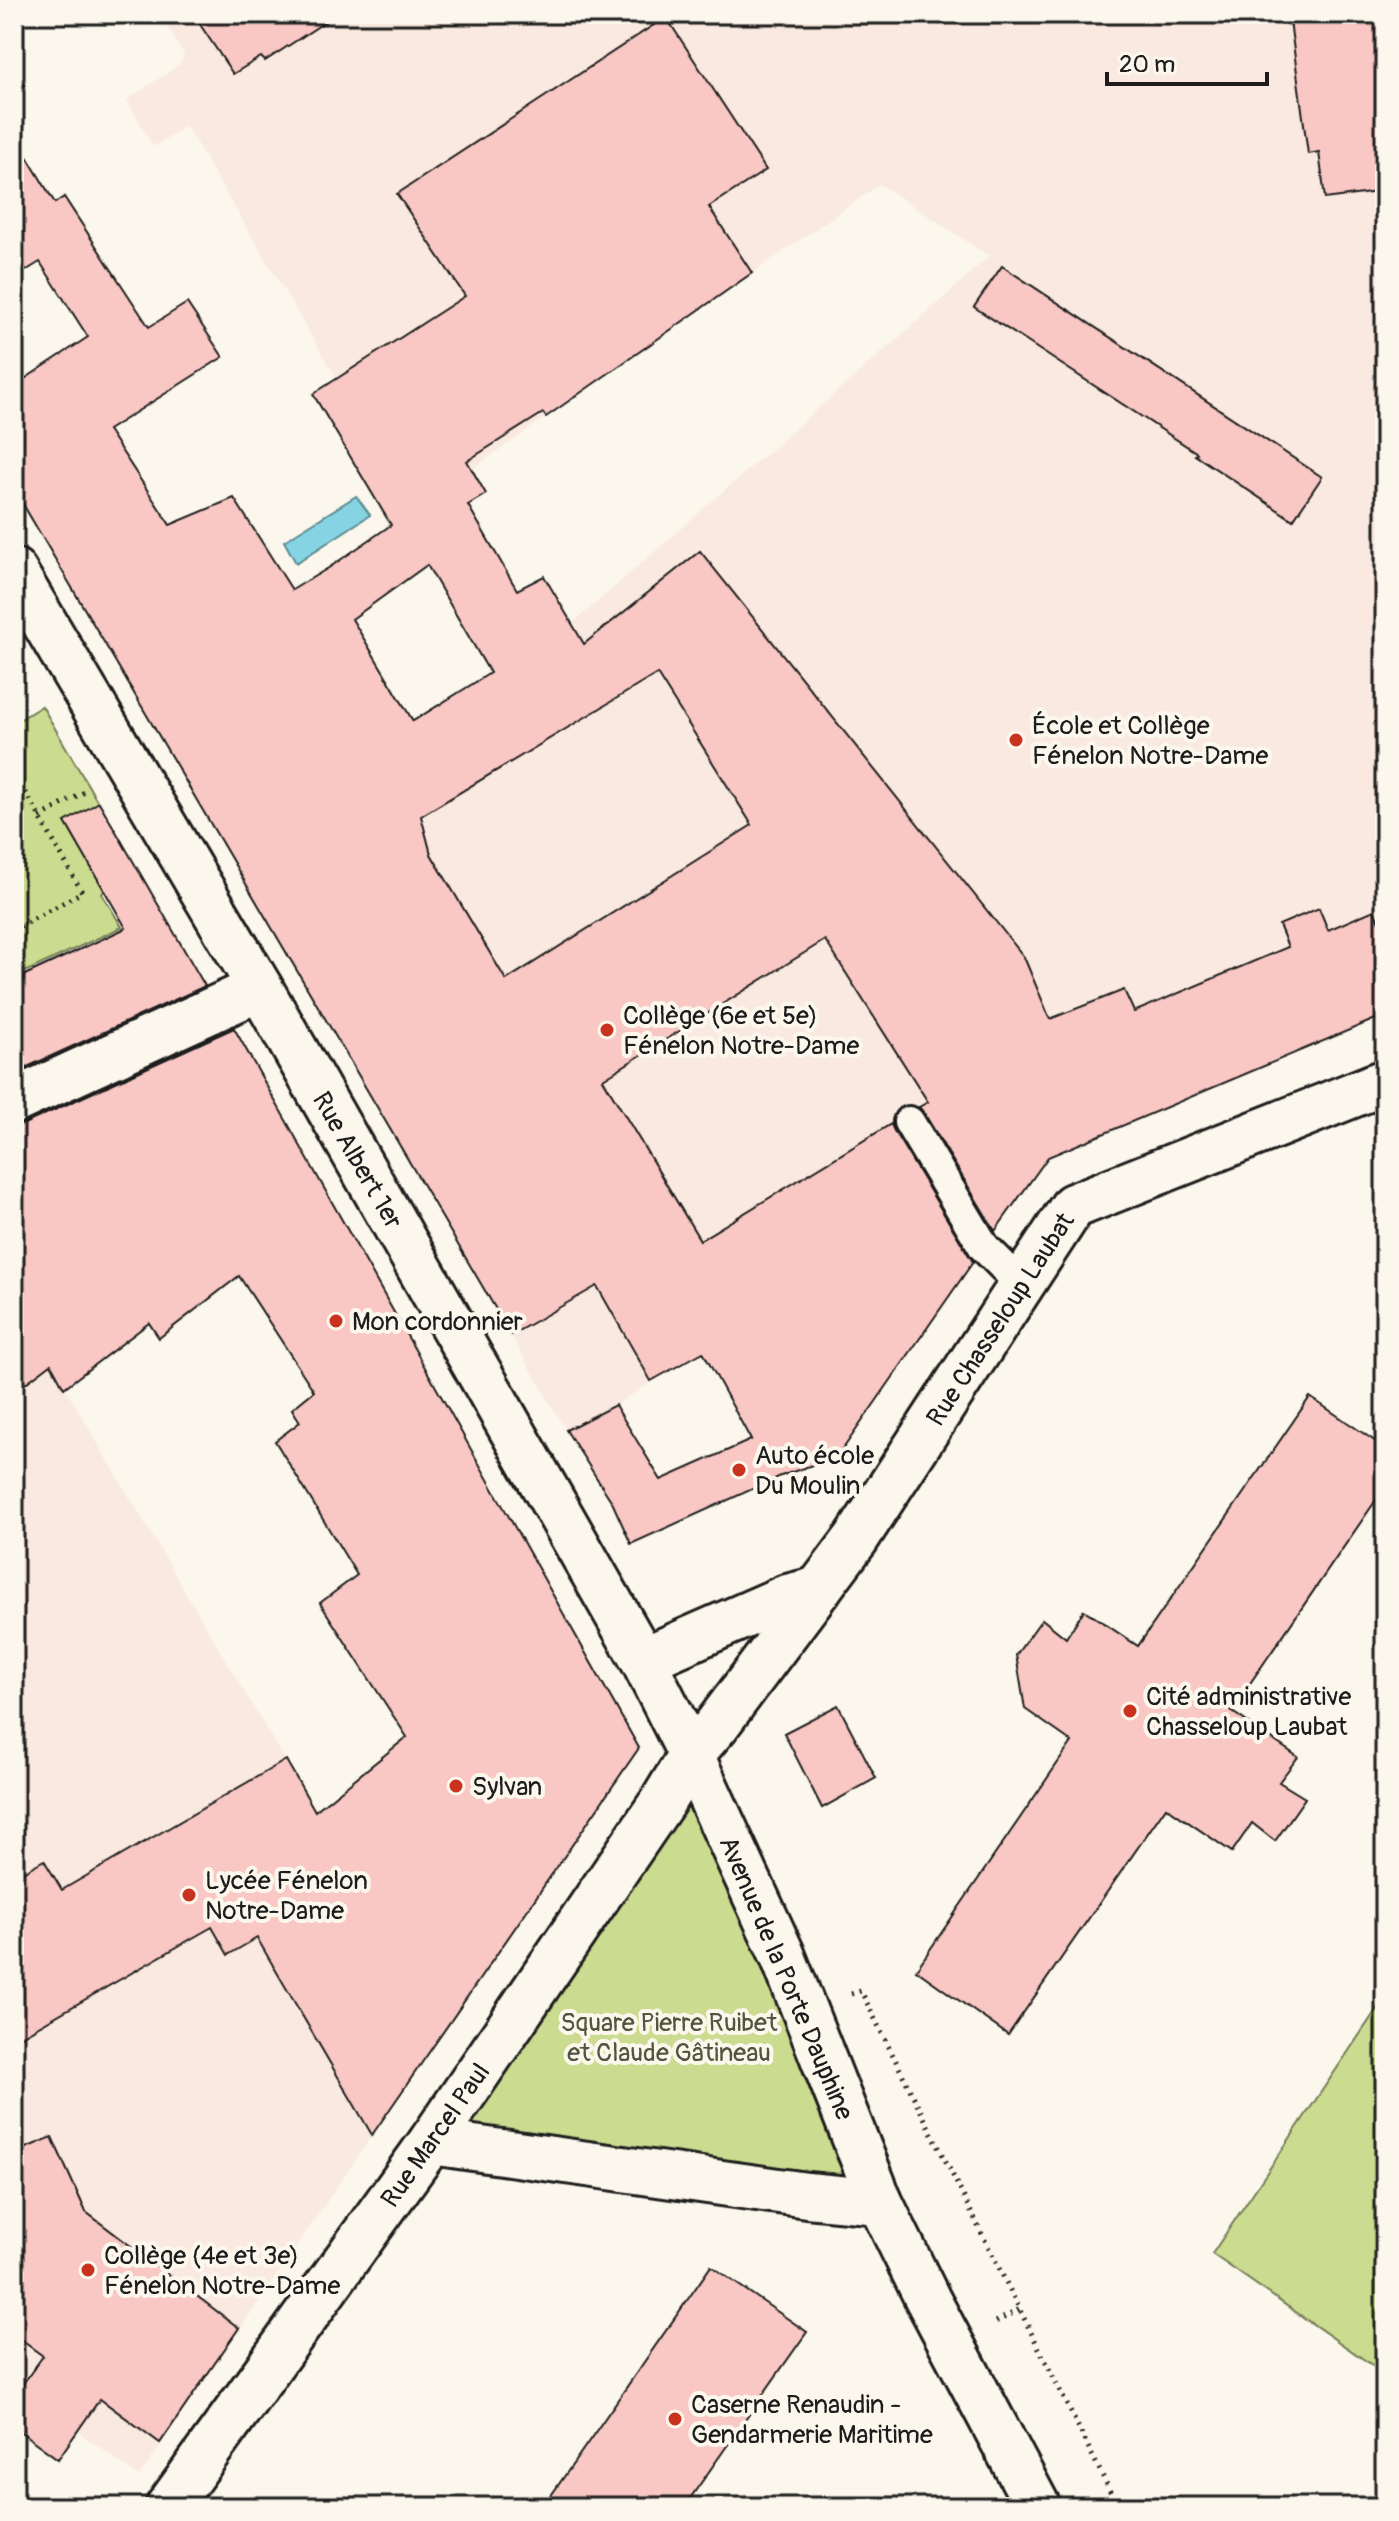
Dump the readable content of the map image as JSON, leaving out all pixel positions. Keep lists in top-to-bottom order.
{
  "streets": {
    "street": [
      "Rue Albert 1er",
      "Rue Chasseloup Laubat",
      "Avenue de la Porte Dauphine",
      "Rue Marcel Paul"
    ]
  },
  "crossings": [
    ["Rue Albert 1er", "Rue Chasseloup Laubat"],
    ["Rue Albert 1er", "Avenue de la Porte Dauphine"],
    ["Rue Albert 1er", "Rue Marcel Paul"],
    ["Rue Chasseloup Laubat", "Avenue de la Porte Dauphine"],
    ["Rue Chasseloup Laubat", "Rue Marcel Paul"],
    ["Avenue de la Porte Dauphine", "Rue Marcel Paul"]
  ],
  "parks": ["Square Pierre Ruibet et Claude Gâtineau"],
  "places": [
    "École et Collège Fénelon Notre-Dame",
    "Collège (6e et 5e) Fénelon Notre-Dame",
    "Mon cordonnier",
    "Auto école Du Moulin",
    "Cité administrative Chasseloup Laubat",
    "Sylvan",
    "Lycée Fénelon Notre-Dame",
    "Collège (4e et 3e) Fénelon Notre-Dame",
    "Caserne Renaudin - Gendarmerie Maritime"
  ],
  "scale_bar": "20 m"
}
